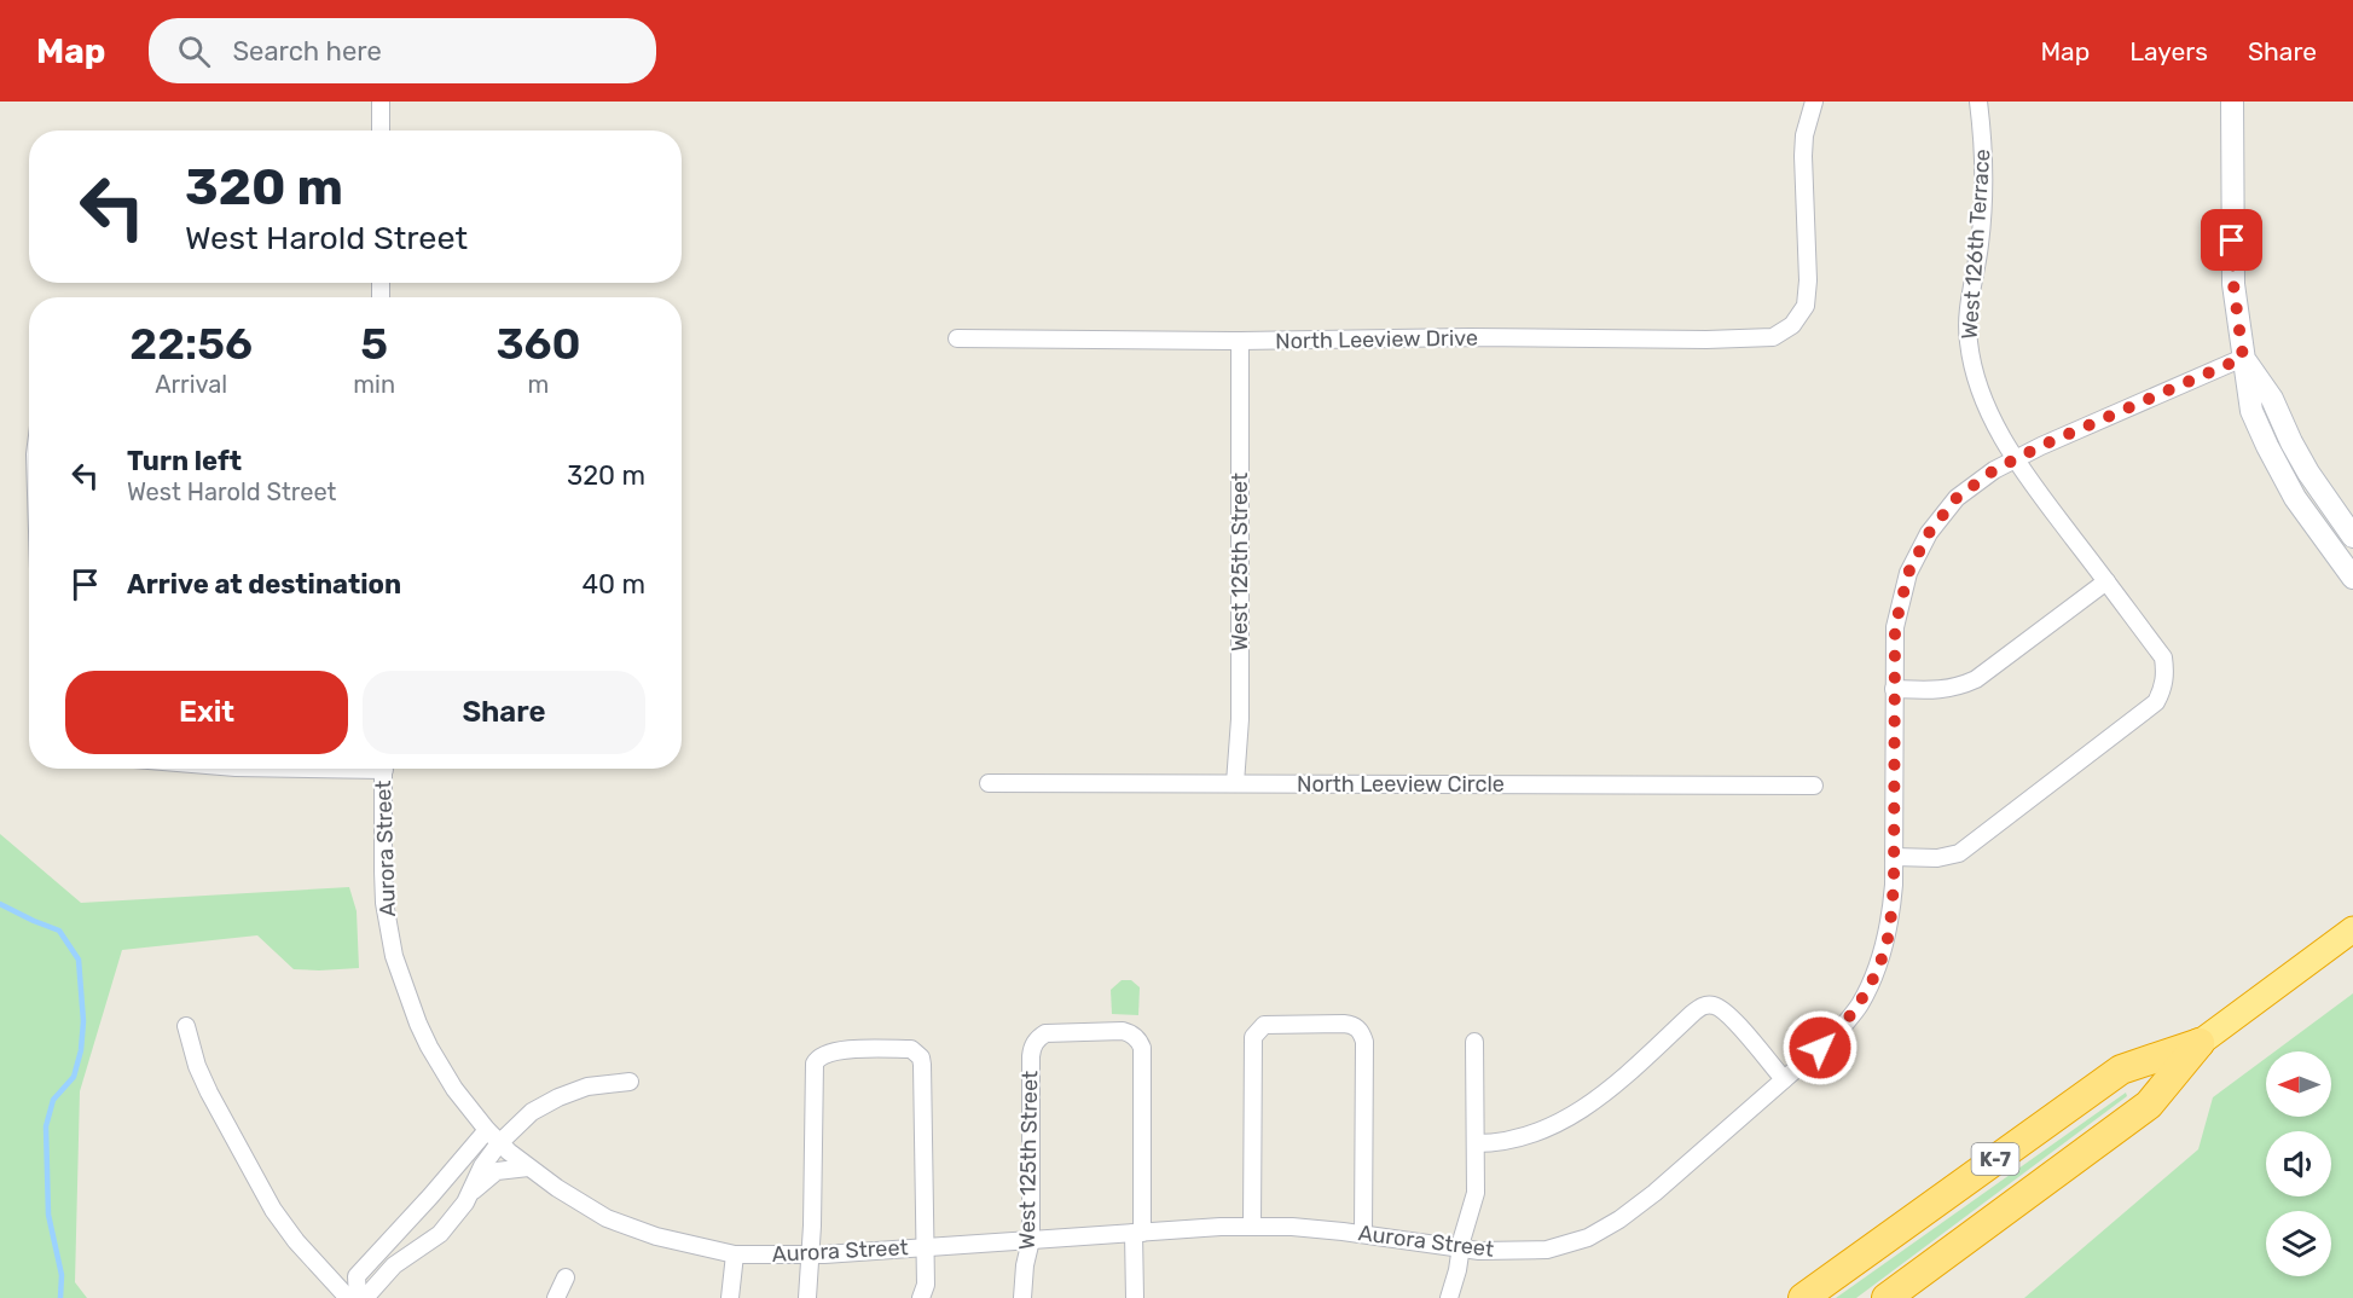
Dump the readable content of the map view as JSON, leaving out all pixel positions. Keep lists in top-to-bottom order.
{
  "streets": {
    "highway": ["K-7"],
    "street": [
      "West 126th Terrace",
      "North Leeview Drive",
      "West 125th Street",
      "North Leeview Circle",
      "Aurora Street"
    ]
  },
  "crossings": [
    ["West 126th Terrace", "Aurora Street"],
    ["North Leeview Drive", "West 125th Street"],
    ["West 125th Street", "North Leeview Circle"],
    ["West 125th Street", "Aurora Street"]
  ],
  "north": "left",
  "page": {
    "header": "Map",
    "search": "Search here",
    "nav": ["Map", "Layers", "Share"],
    "turn": ["320 m", "West Harold Street"],
    "eta": [
      "22:56",
      "Arrival",
      "5",
      "min",
      "360",
      "m"
    ],
    "list": [
      {
        "name": "Turn left",
        "note": "West Harold Street",
        "value": "320 m"
      },
      {
        "name": "Arrive at destination",
        "value": "40 m"
      }
    ],
    "buttons": ["Exit", "Share"]
  }
}
